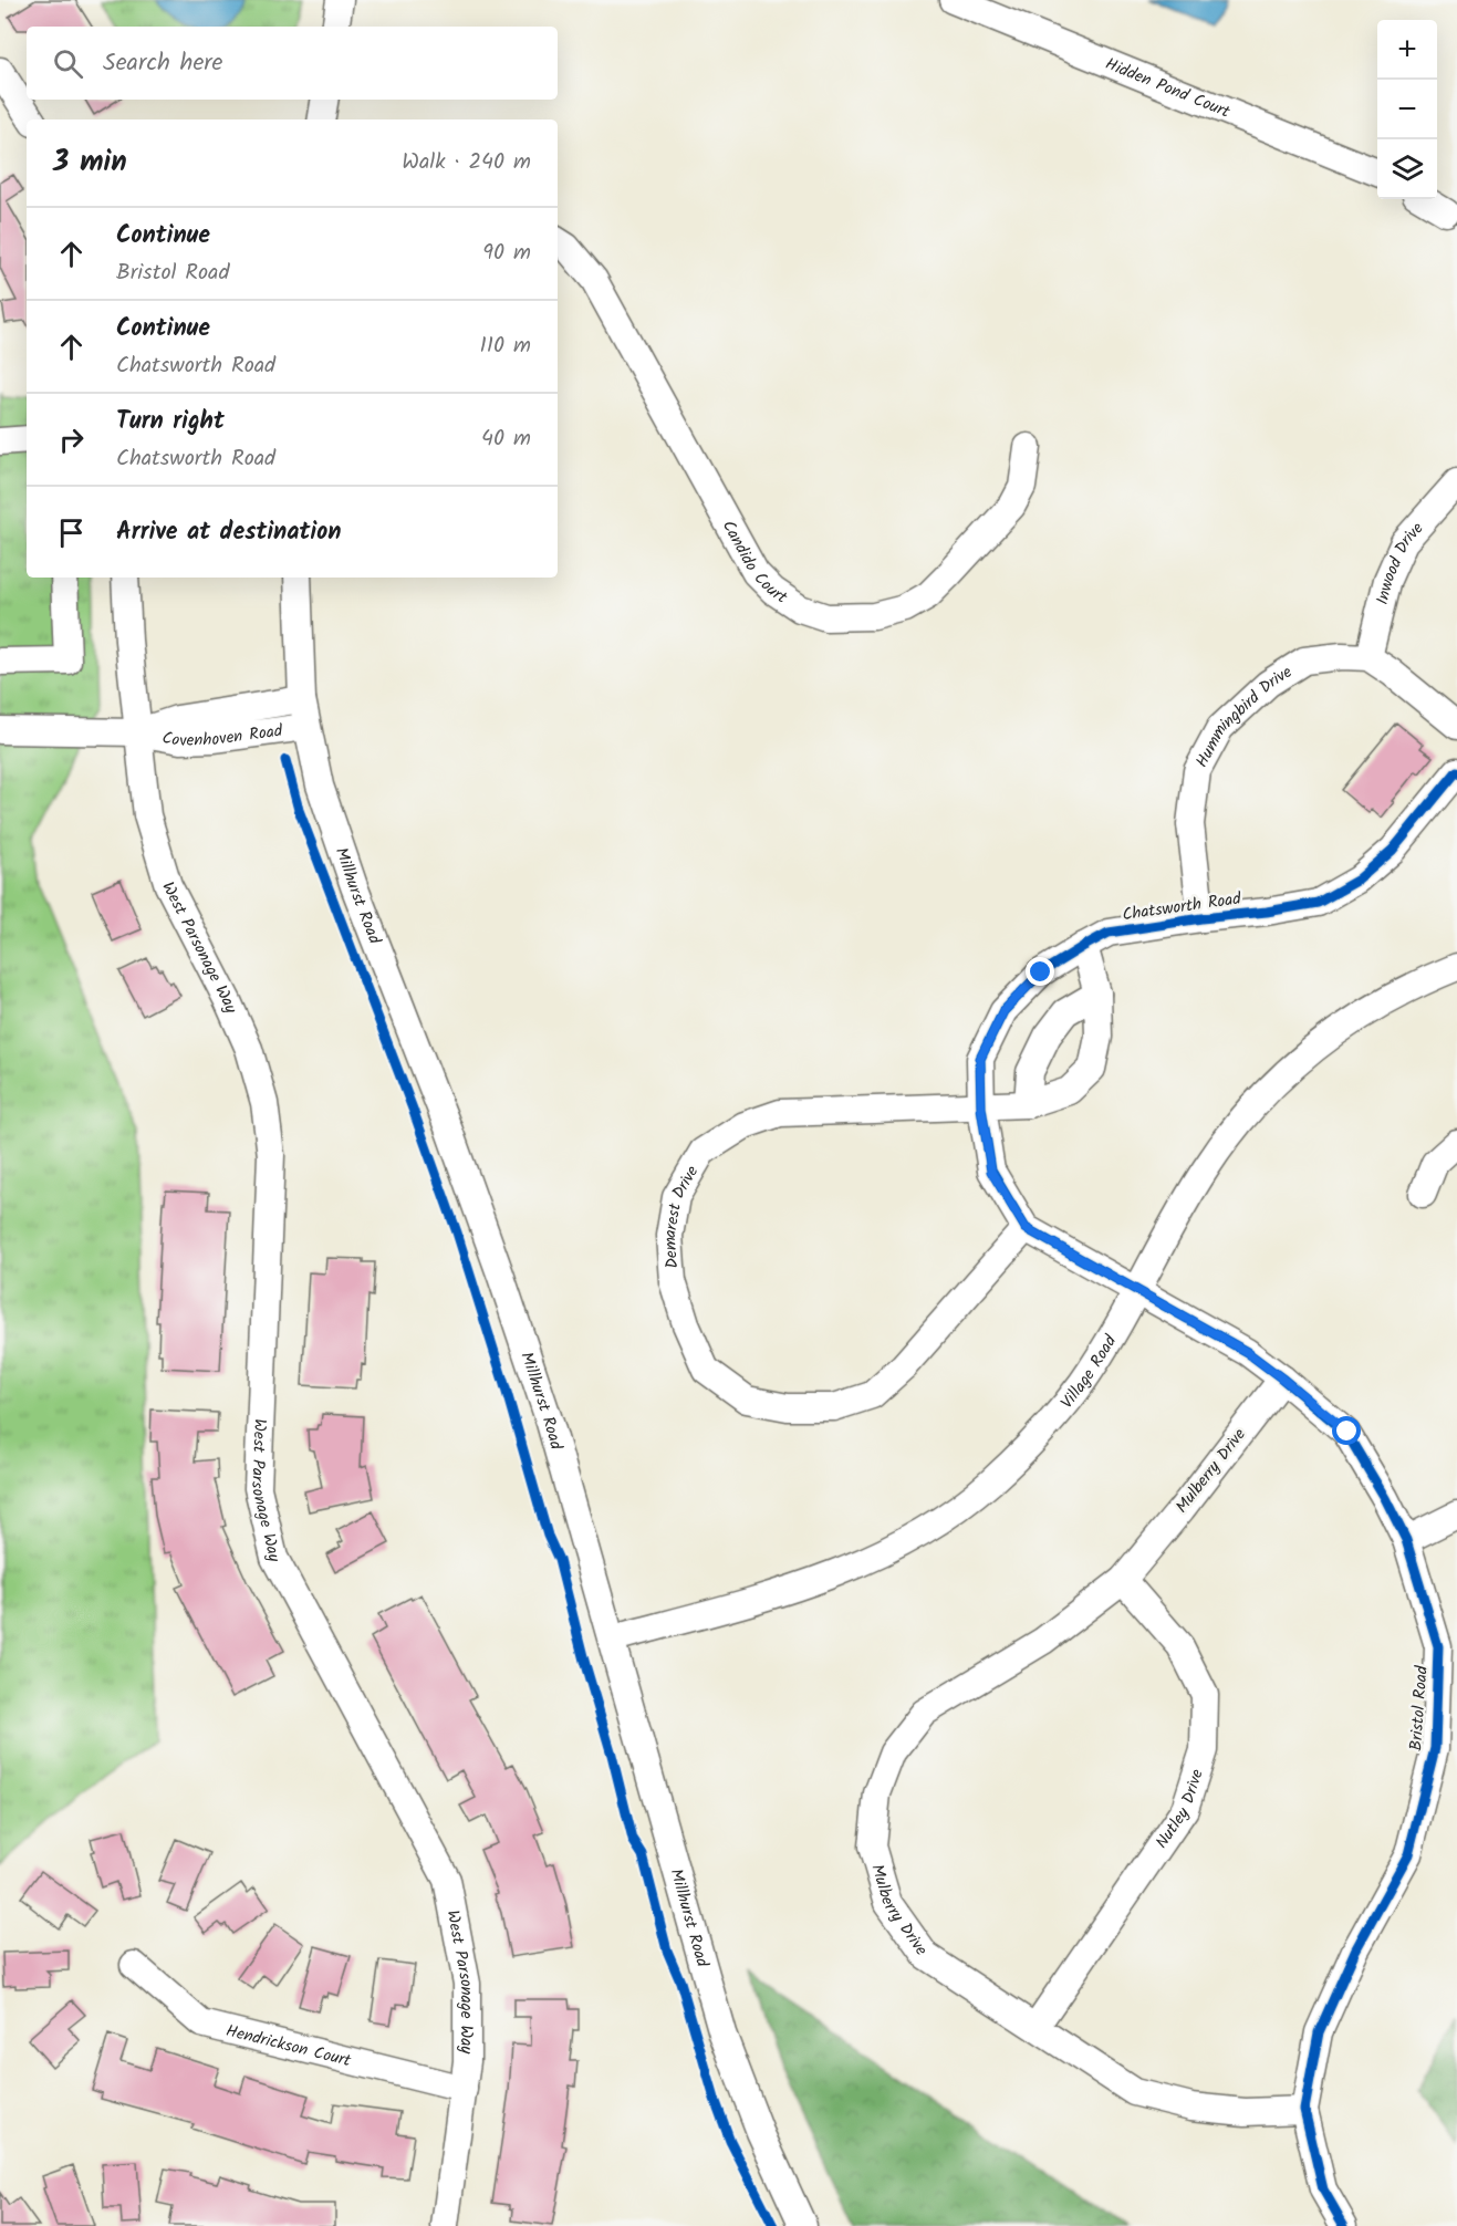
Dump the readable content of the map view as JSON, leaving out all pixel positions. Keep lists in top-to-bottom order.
{
  "streets": {
    "street": [
      "Hidden Pond Court",
      "Candido Court",
      "Inwood Drive",
      "Hummingbird Drive",
      "Covenhoven Road",
      "Millhurst Road",
      "Chatsworth Road",
      "West Parsonage Way",
      "Demarest Drive",
      "Village Road",
      "Mulberry Drive",
      "Bristol Road",
      "Nutley Drive",
      "Hendrickson Court"
    ]
  },
  "crossings": [
    ["Inwood Drive", "Hummingbird Drive"],
    ["Hummingbird Drive", "Chatsworth Road"],
    ["Covenhoven Road", "Millhurst Road"],
    ["Covenhoven Road", "West Parsonage Way"],
    ["Millhurst Road", "Village Road"],
    ["Chatsworth Road", "Demarest Drive"],
    ["Chatsworth Road", "Village Road"],
    ["Chatsworth Road", "Bristol Road"],
    ["West Parsonage Way", "Hendrickson Court"],
    ["Village Road", "Bristol Road"],
    ["Mulberry Drive", "Bristol Road"],
    ["Mulberry Drive", "Nutley Drive"]
  ],
  "page": {
    "map_buttons": ["+", "−"],
    "search": "Search here",
    "heading": ["3 min", "Walk · 240 m"],
    "list": [
      ["Continue", "Bristol Road", "90 m"],
      ["Continue", "Chatsworth Road", "110 m"],
      ["Turn right", "Chatsworth Road", "40 m"],
      "Arrive at destination"
    ]
  }
}
